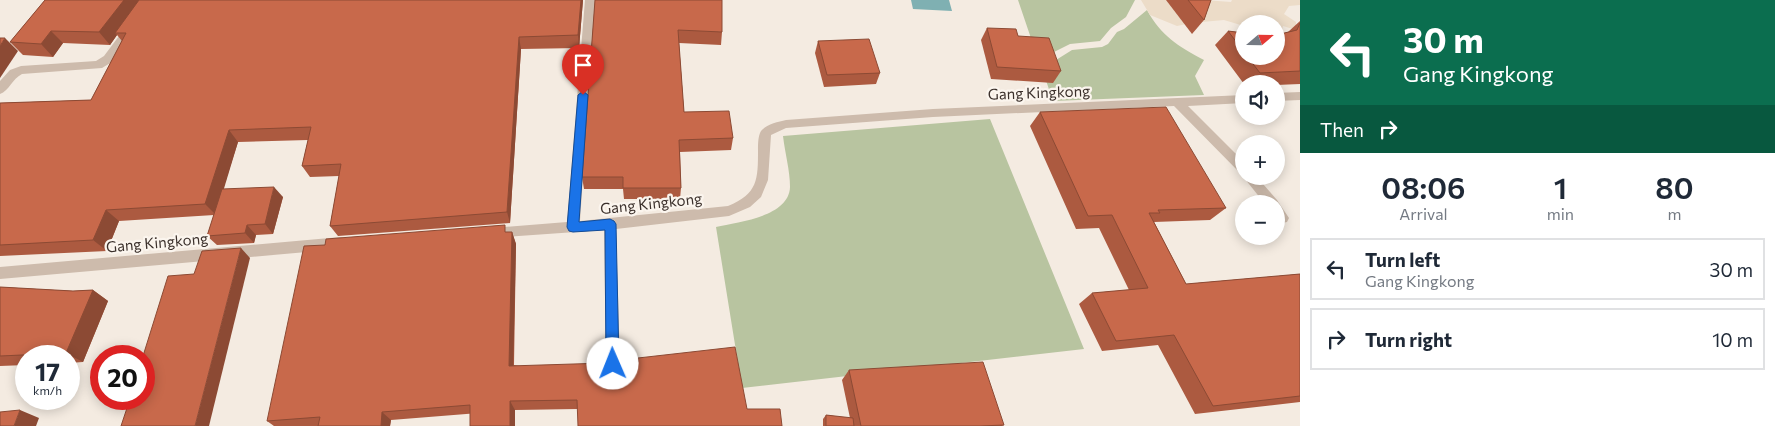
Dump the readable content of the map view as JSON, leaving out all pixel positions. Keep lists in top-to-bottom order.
{
  "streets": {
    "street": ["Gang Kingkong"]
  },
  "north": "right",
  "page": {
    "turn": ["30 m", "Gang Kingkong"],
    "map_buttons": ["+", "−"],
    "then": "Then",
    "eta": [
      "08:06",
      "Arrival",
      "1",
      "min",
      "80",
      "m"
    ],
    "list": [
      {
        "name": "Turn left",
        "note": "Gang Kingkong",
        "value": "30 m"
      },
      {
        "name": "Turn right",
        "value": "10 m"
      }
    ],
    "speed": "17 km/h",
    "limit": "20"
  }
}
